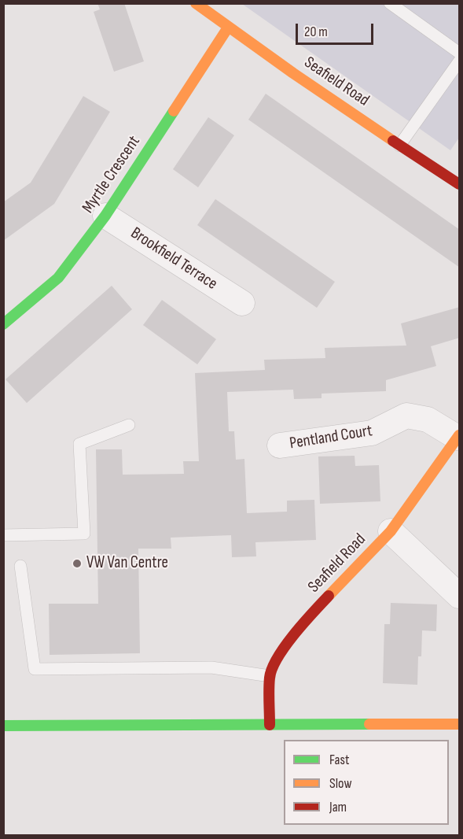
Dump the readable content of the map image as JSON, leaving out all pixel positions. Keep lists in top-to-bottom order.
{
  "streets": {
    "street": [
      "Seafield Road",
      "Myrtle Crescent",
      "Brookfield Terrace",
      "Pentland Court"
    ]
  },
  "crossings": [
    ["Seafield Road", "Myrtle Crescent"],
    ["Seafield Road", "Pentland Court"],
    ["Myrtle Crescent", "Brookfield Terrace"]
  ],
  "places": ["VW Van Centre"],
  "legend": ["Fast", "Slow", "Jam"],
  "scale_bar": "20 m"
}
